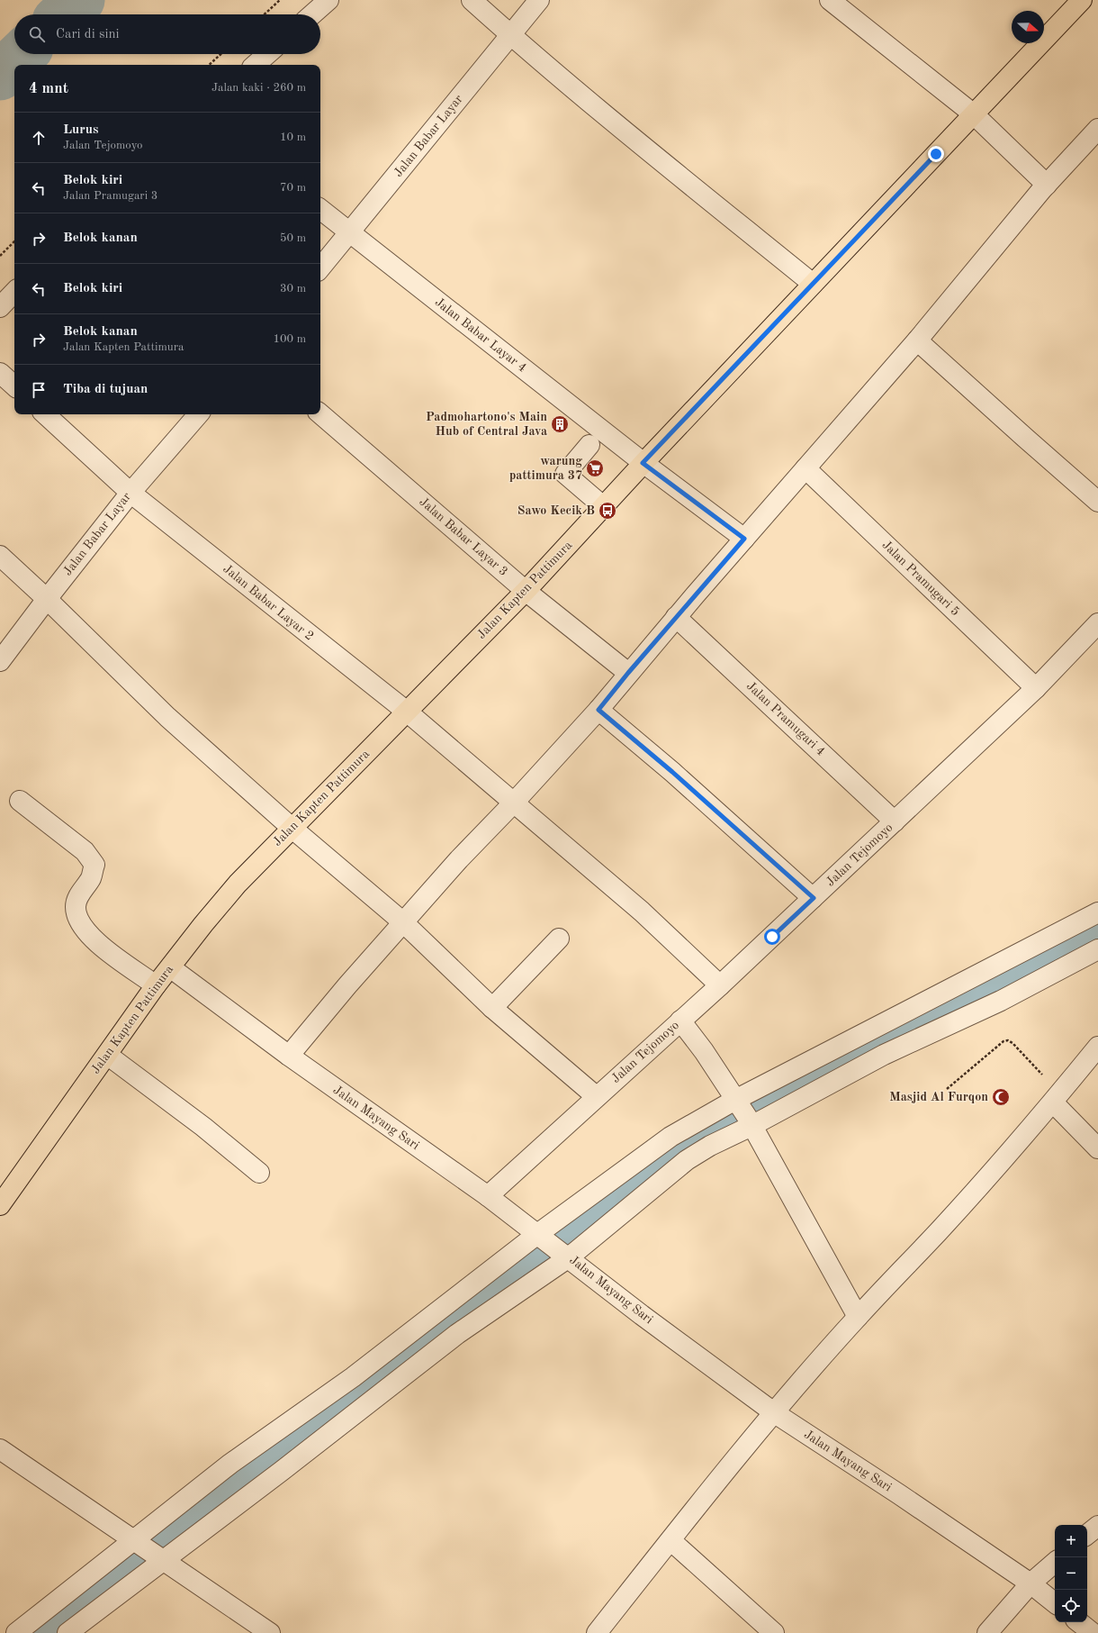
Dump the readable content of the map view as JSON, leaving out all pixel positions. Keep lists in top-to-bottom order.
{
  "streets": {
    "main road": ["Jalan Kapten Pattimura"],
    "street": [
      "Jalan Babar Layar",
      "Jalan Babar Layar 4",
      "Jalan Babar Layar 3",
      "Jalan Pramugari 5",
      "Jalan Babar Layar 2",
      "Jalan Pramugari 4",
      "Jalan Tejomoyo",
      "Jalan Mayang Sari"
    ]
  },
  "crossings": [
    ["Jalan Babar Layar", "Jalan Babar Layar 4"],
    ["Jalan Babar Layar", "Jalan Babar Layar 2"],
    ["Jalan Babar Layar 4", "Jalan Kapten Pattimura"],
    ["Jalan Babar Layar 3", "Jalan Kapten Pattimura"],
    ["Jalan Pramugari 5", "Jalan Tejomoyo"],
    ["Jalan Kapten Pattimura", "Jalan Babar Layar 2"],
    ["Jalan Kapten Pattimura", "Jalan Mayang Sari"],
    ["Jalan Babar Layar 2", "Jalan Tejomoyo"],
    ["Jalan Pramugari 4", "Jalan Tejomoyo"],
    ["Jalan Tejomoyo", "Jalan Mayang Sari"]
  ],
  "places": {
    "building": ["Padmohartono's Main Hub of Central Java"],
    "supermarket": ["warung pattimura 37"],
    "bus stop": ["Sawo Kecik B"],
    "mosque": ["Masjid Al Furqon"]
  },
  "north": "right",
  "page": {
    "search": "Cari di sini",
    "heading": ["4 mnt", "Jalan kaki · 260 m"],
    "list": [
      ["Lurus", "Jalan Tejomoyo", "10 m"],
      ["Belok kiri", "Jalan Pramugari 3", "70 m"],
      ["Belok kanan", "50 m"],
      ["Belok kiri", "30 m"],
      ["Belok kanan", "Jalan Kapten Pattimura", "100 m"],
      "Tiba di tujuan"
    ],
    "map_buttons": ["+", "−"]
  }
}
